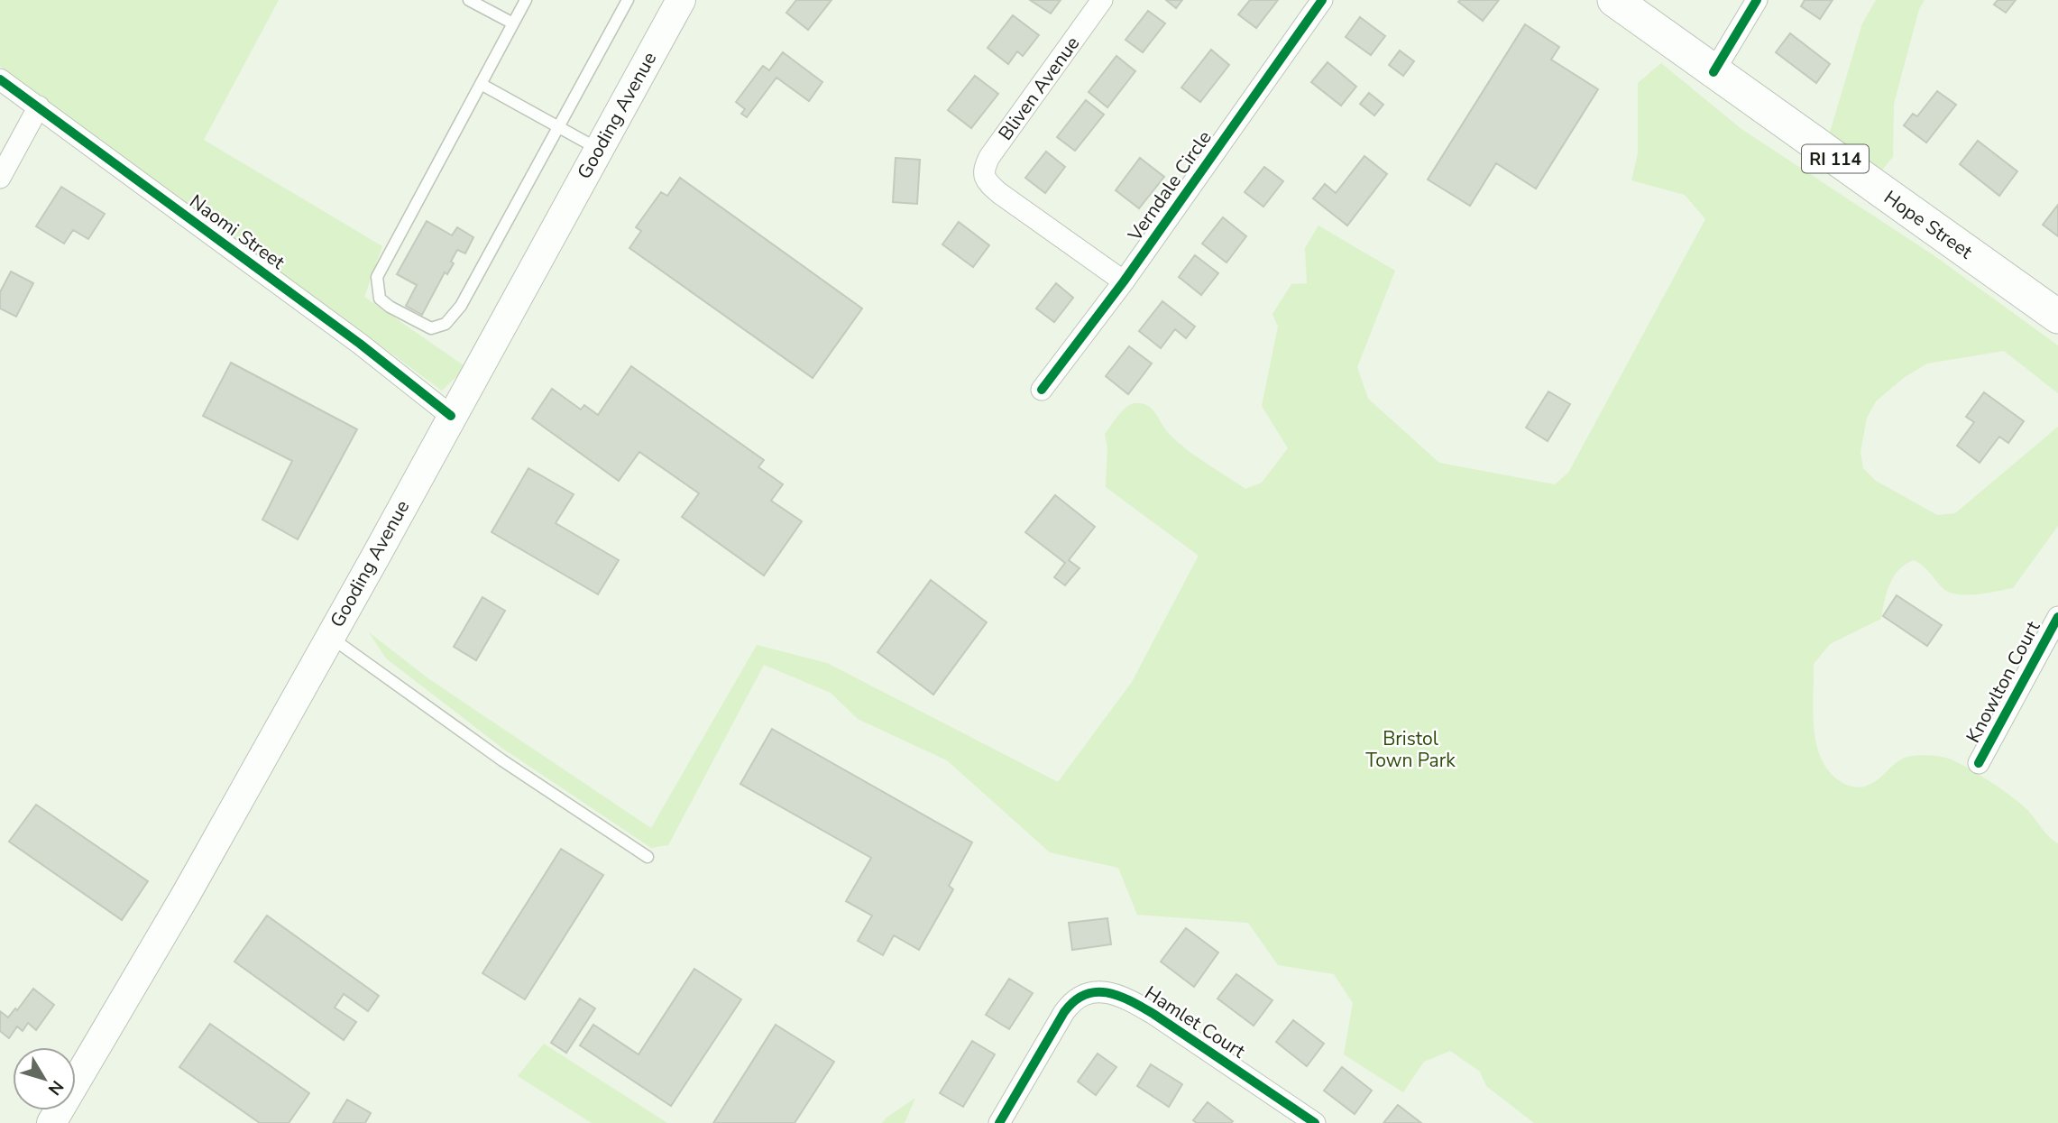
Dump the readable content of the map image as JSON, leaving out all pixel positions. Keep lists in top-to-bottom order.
{
  "streets": {
    "main road": ["Gooding Avenue", "RI 114", "Hope Street"],
    "street": [
      "Bliven Avenue",
      "Verndale Circle",
      "Naomi Street",
      "Knowlton Court",
      "Hamlet Court"
    ]
  },
  "crossings": [
    ["Bliven Avenue", "Verndale Circle"],
    ["Gooding Avenue", "Naomi Street"]
  ],
  "parks": ["Bristol Town Park"],
  "north": "bottom right"
}
